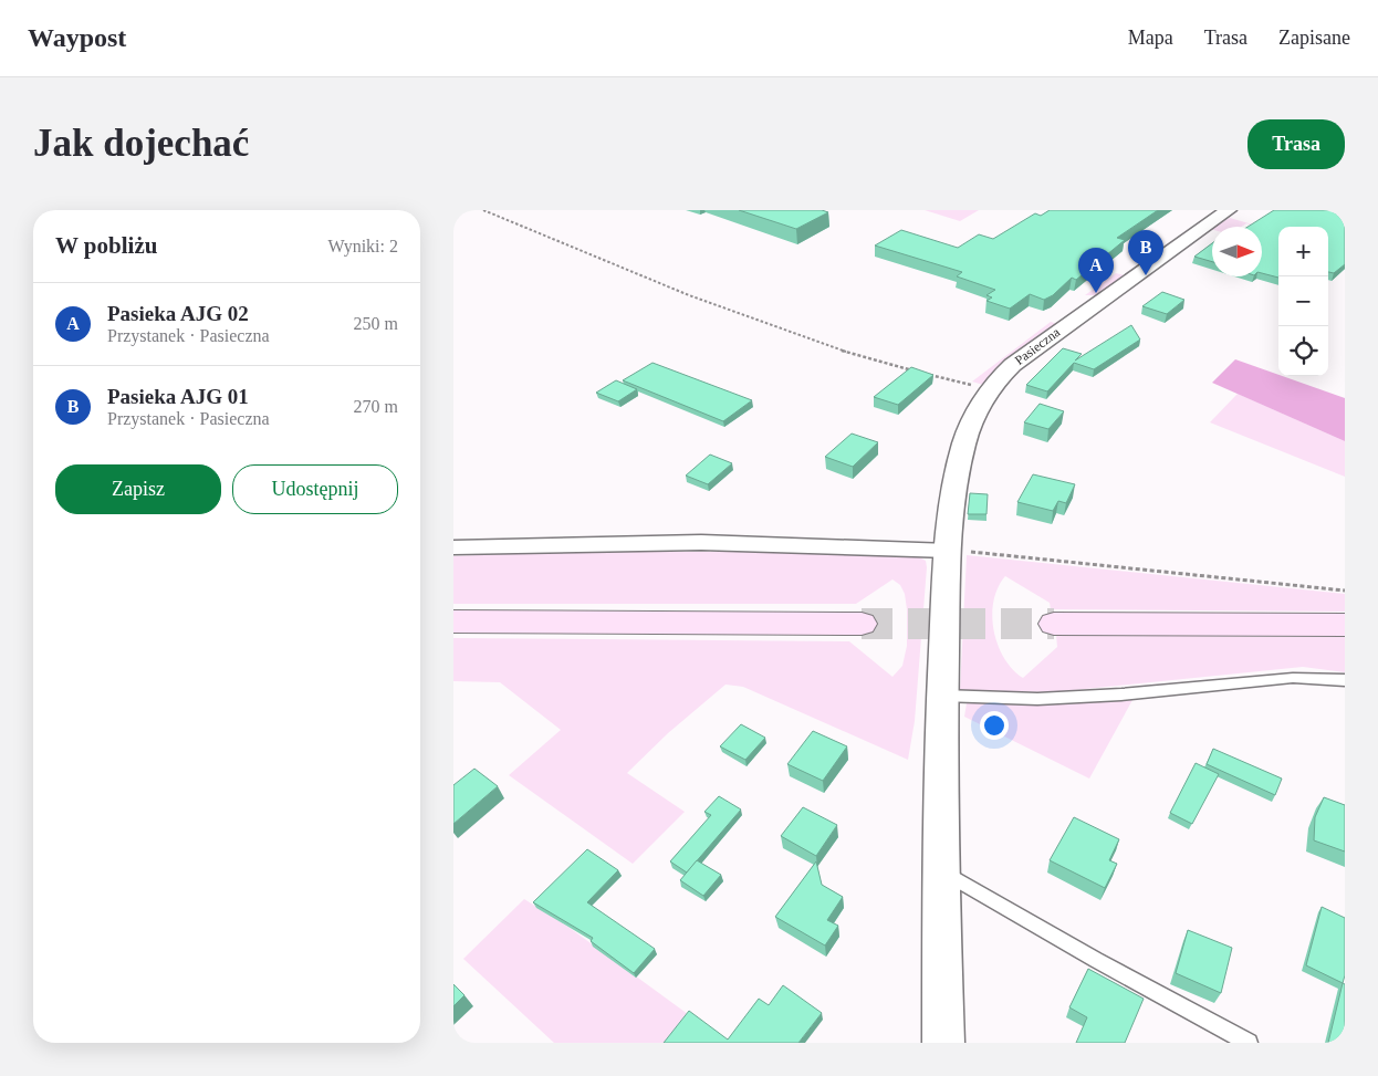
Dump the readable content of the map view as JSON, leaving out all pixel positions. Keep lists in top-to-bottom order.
{
  "streets": {
    "street": ["Pasieczna"]
  },
  "north": "right",
  "page": {
    "header": "Waypost",
    "nav": ["Mapa", "Trasa", "Zapisane"],
    "buttons": [
      "Trasa",
      ["Zapisz", "Udostępnij"]
    ],
    "title": "Jak dojechać",
    "heading": ["W pobliżu", "Wyniki: 2"],
    "map_buttons": ["+", "−"],
    "pins": ["B", "A"],
    "list": [
      {
        "mark": "A",
        "name": "Pasieka AJG 02",
        "note": "Przystanek · Pasieczna",
        "value": "250 m"
      },
      {
        "mark": "B",
        "name": "Pasieka AJG 01",
        "note": "Przystanek · Pasieczna",
        "value": "270 m"
      }
    ]
  }
}
